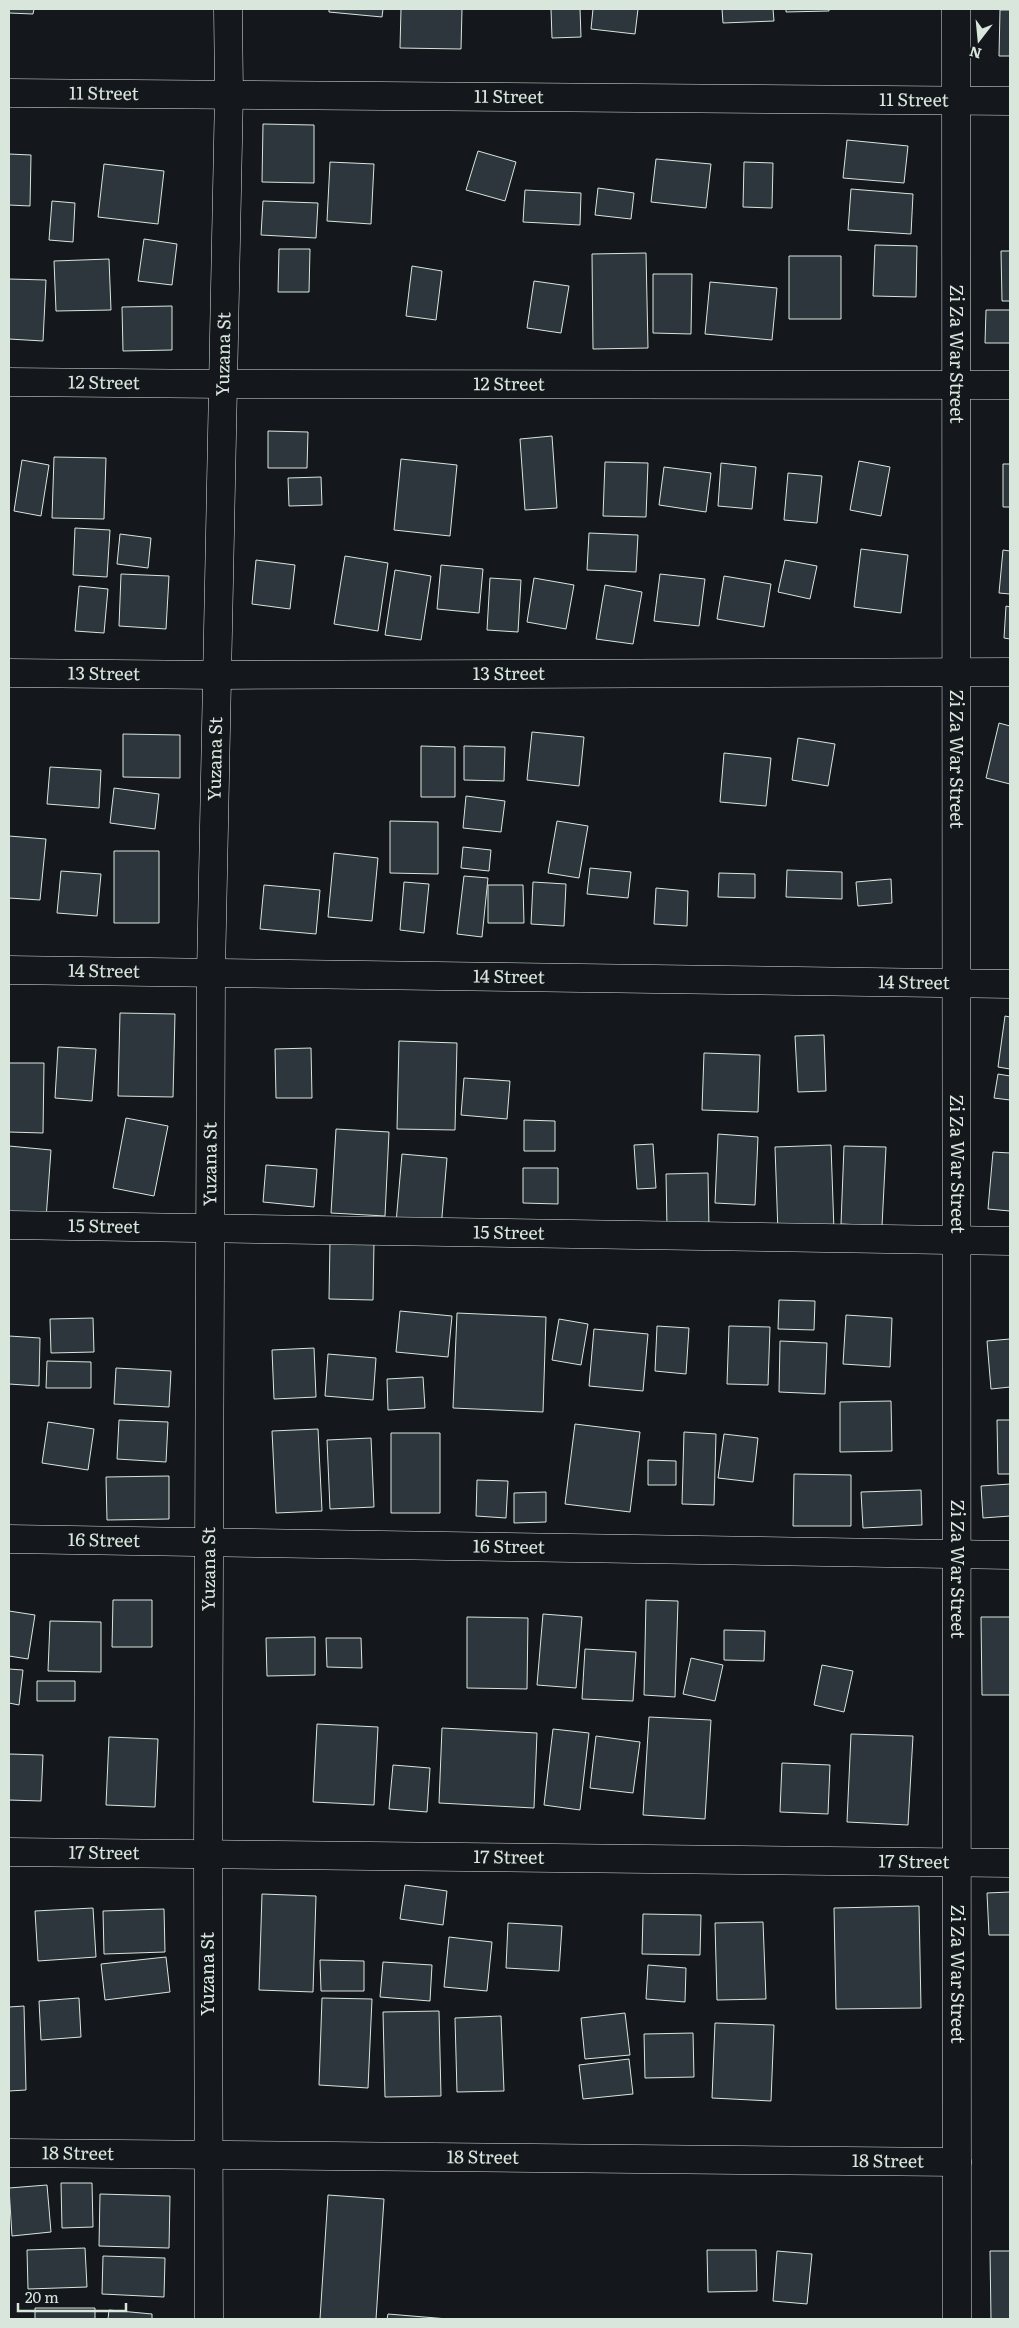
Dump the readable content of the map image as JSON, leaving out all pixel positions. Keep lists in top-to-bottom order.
{
  "streets": {
    "street": [
      "11 Street",
      "Yuzana St",
      "Zi Za War Street",
      "12 Street",
      "13 Street",
      "14 Street",
      "15 Street",
      "16 Street",
      "17 Street",
      "18 Street"
    ]
  },
  "crossings": [
    ["11 Street", "Yuzana St"],
    ["11 Street", "Zi Za War Street"],
    ["Yuzana St", "12 Street"],
    ["Yuzana St", "13 Street"],
    ["Yuzana St", "14 Street"],
    ["Yuzana St", "15 Street"],
    ["Yuzana St", "16 Street"],
    ["Yuzana St", "17 Street"],
    ["Yuzana St", "18 Street"],
    ["Zi Za War Street", "12 Street"],
    ["Zi Za War Street", "13 Street"],
    ["Zi Za War Street", "14 Street"],
    ["Zi Za War Street", "15 Street"],
    ["Zi Za War Street", "16 Street"],
    ["Zi Za War Street", "17 Street"],
    ["Zi Za War Street", "18 Street"]
  ],
  "scale_bar": "20 m",
  "north": "bottom"
}
